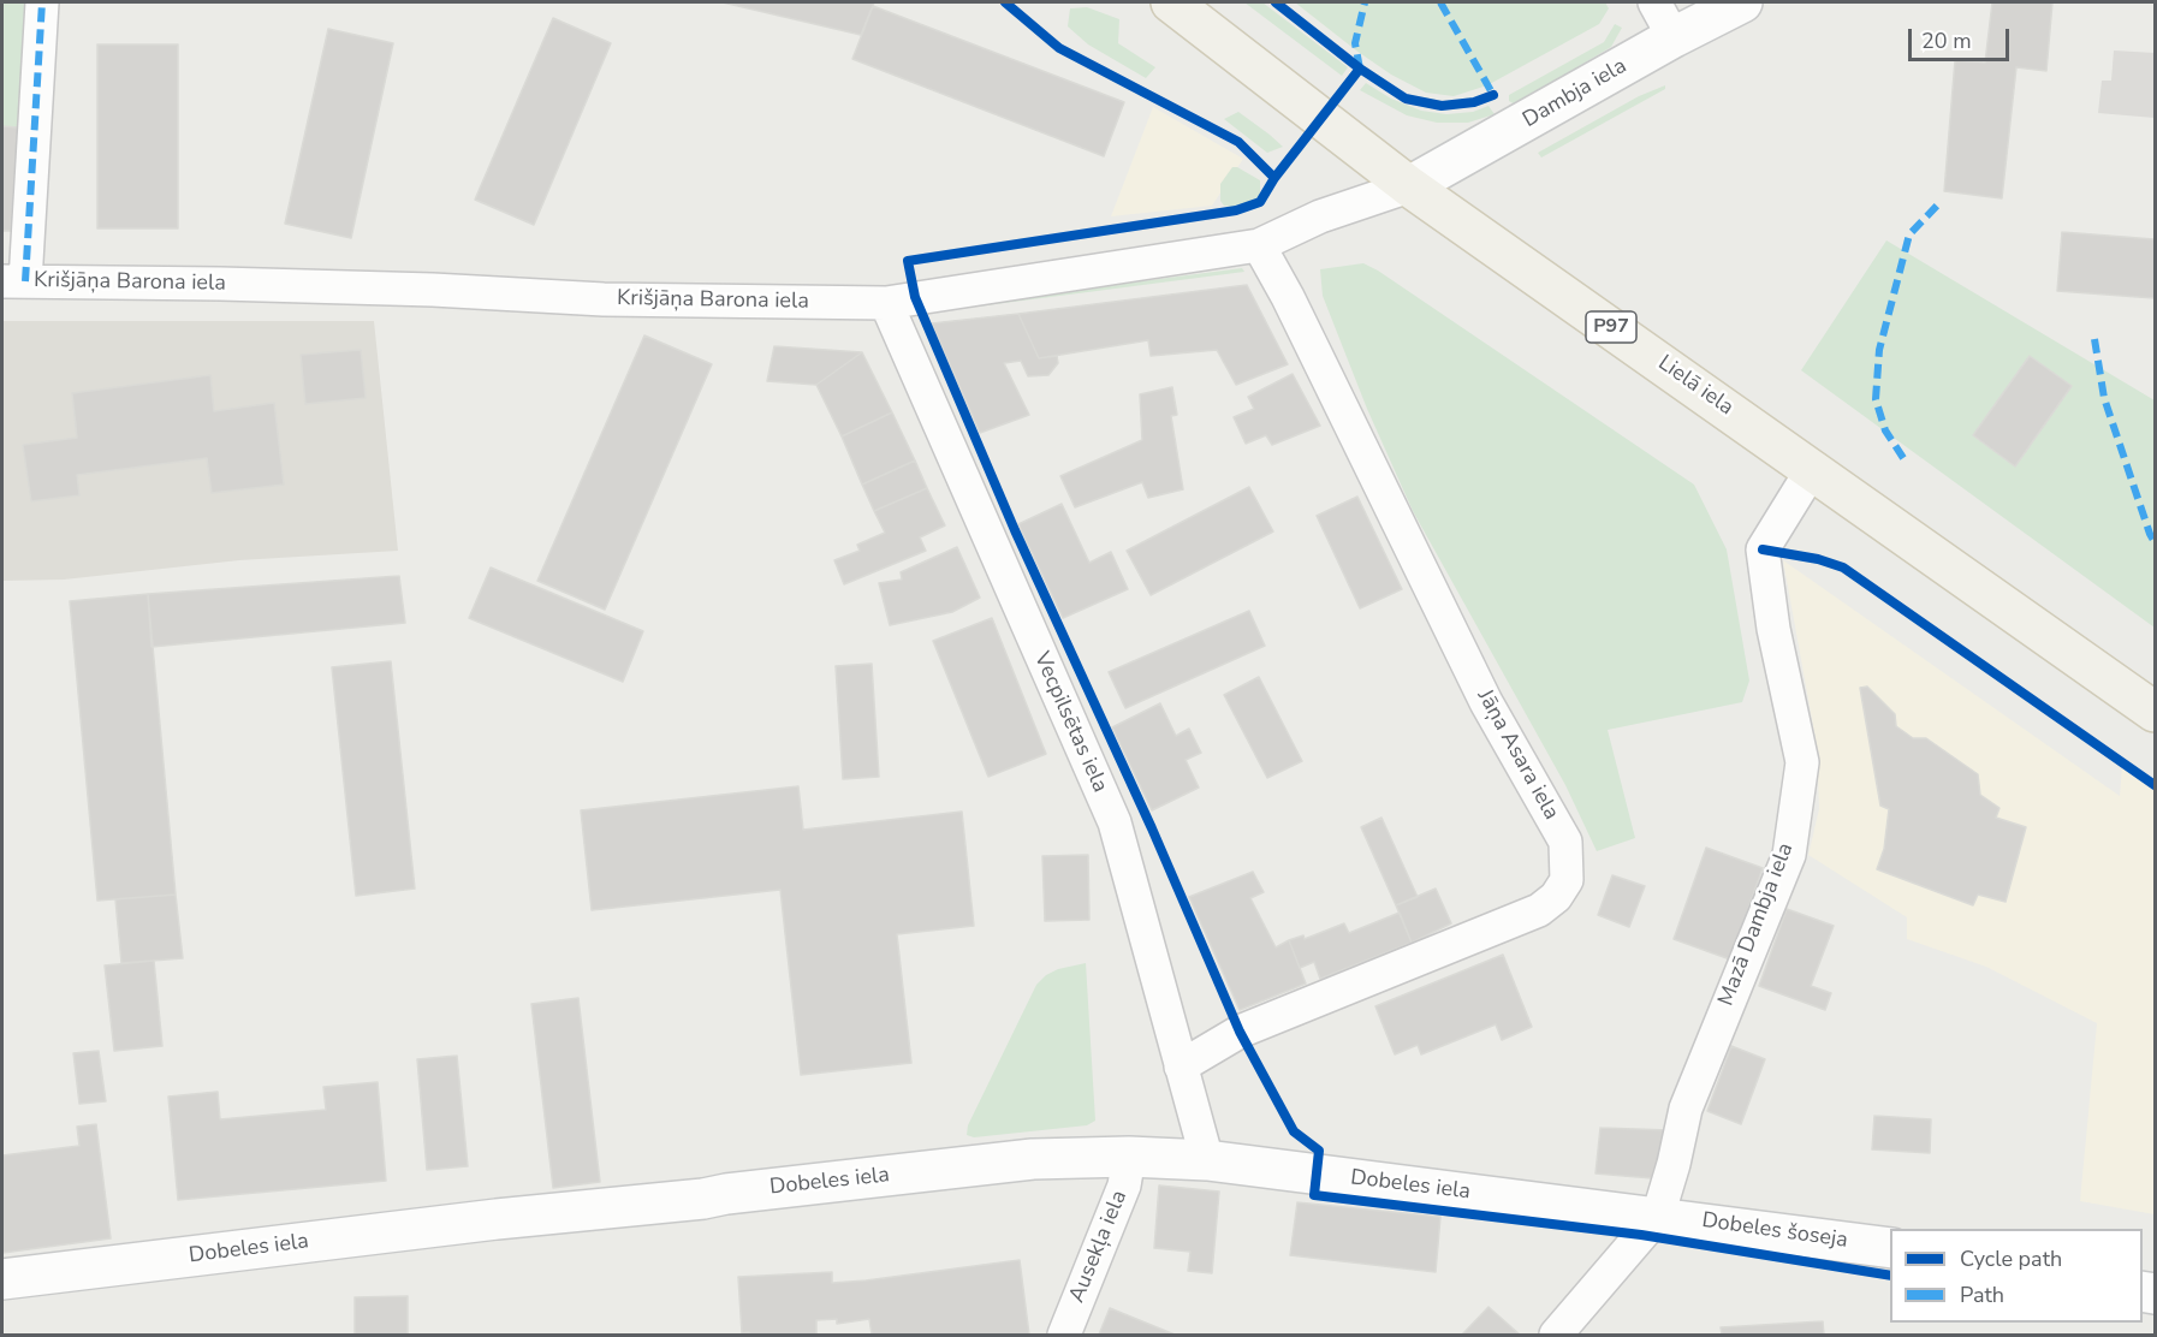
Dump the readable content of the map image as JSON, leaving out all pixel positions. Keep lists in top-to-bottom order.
{
  "streets": {
    "main road": ["P97", "Lielā iela"],
    "street": [
      "Dambja iela",
      "Krišjāņa Barona iela",
      "Vecpilsētas iela",
      "Jāņa Asara iela",
      "Mazā Dambja iela",
      "Dobeles iela",
      "Dobeles šoseja",
      "Ausekļa iela"
    ]
  },
  "crossings": [
    ["Dambja iela", "Krišjāņa Barona iela"],
    ["Dambja iela", "Lielā iela"],
    ["Krišjāņa Barona iela", "Lielā iela"],
    ["Krišjāņa Barona iela", "Vecpilsētas iela"],
    ["Krišjāņa Barona iela", "Jāņa Asara iela"],
    ["Lielā iela", "Mazā Dambja iela"],
    ["Vecpilsētas iela", "Jāņa Asara iela"],
    ["Vecpilsētas iela", "Dobeles iela"],
    ["Mazā Dambja iela", "Dobeles iela"],
    ["Mazā Dambja iela", "Dobeles šoseja"],
    ["Dobeles iela", "Dobeles šoseja"],
    ["Dobeles iela", "Ausekļa iela"]
  ],
  "legend": ["Cycle path", "Path"],
  "scale_bar": "20 m"
}
